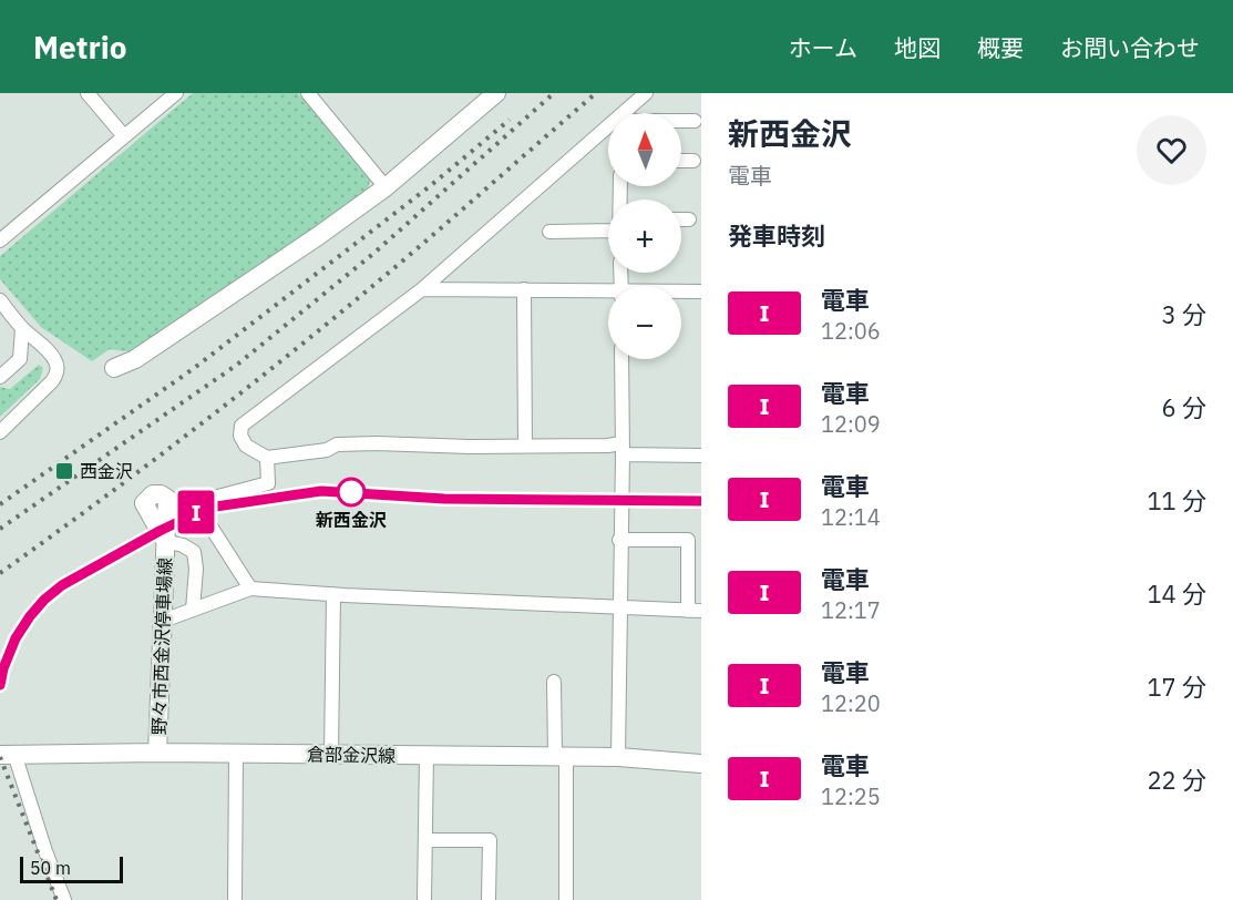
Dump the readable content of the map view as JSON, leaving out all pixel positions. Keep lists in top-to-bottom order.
{
  "streets": {
    "main road": ["野々市西金沢停車場線", "倉部金沢線"]
  },
  "crossings": [
    ["野々市西金沢停車場線", "倉部金沢線"]
  ],
  "places": {
    "transit": ["西金沢"],
    "other": ["新西金沢"]
  },
  "scale_bar": "50 m",
  "north": "top",
  "page": {
    "header": "Metrio",
    "nav": [
      "ホーム",
      "地図",
      "概要",
      "お問い合わせ"
    ],
    "on_map": "I",
    "heading": [
      ["新西金沢", "電車"],
      "発車時刻"
    ],
    "map_buttons": ["+", "−"],
    "list": [
      {
        "mark": "I",
        "name": "電車",
        "note": "12:06",
        "value": "3 分"
      },
      {
        "mark": "I",
        "name": "電車",
        "note": "12:09",
        "value": "6 分"
      },
      {
        "mark": "I",
        "name": "電車",
        "note": "12:14",
        "value": "11 分"
      },
      {
        "mark": "I",
        "name": "電車",
        "note": "12:17",
        "value": "14 分"
      },
      {
        "mark": "I",
        "name": "電車",
        "note": "12:20",
        "value": "17 分"
      },
      {
        "mark": "I",
        "name": "電車",
        "note": "12:25",
        "value": "22 分"
      }
    ],
    "scale": "50 m"
  }
}
